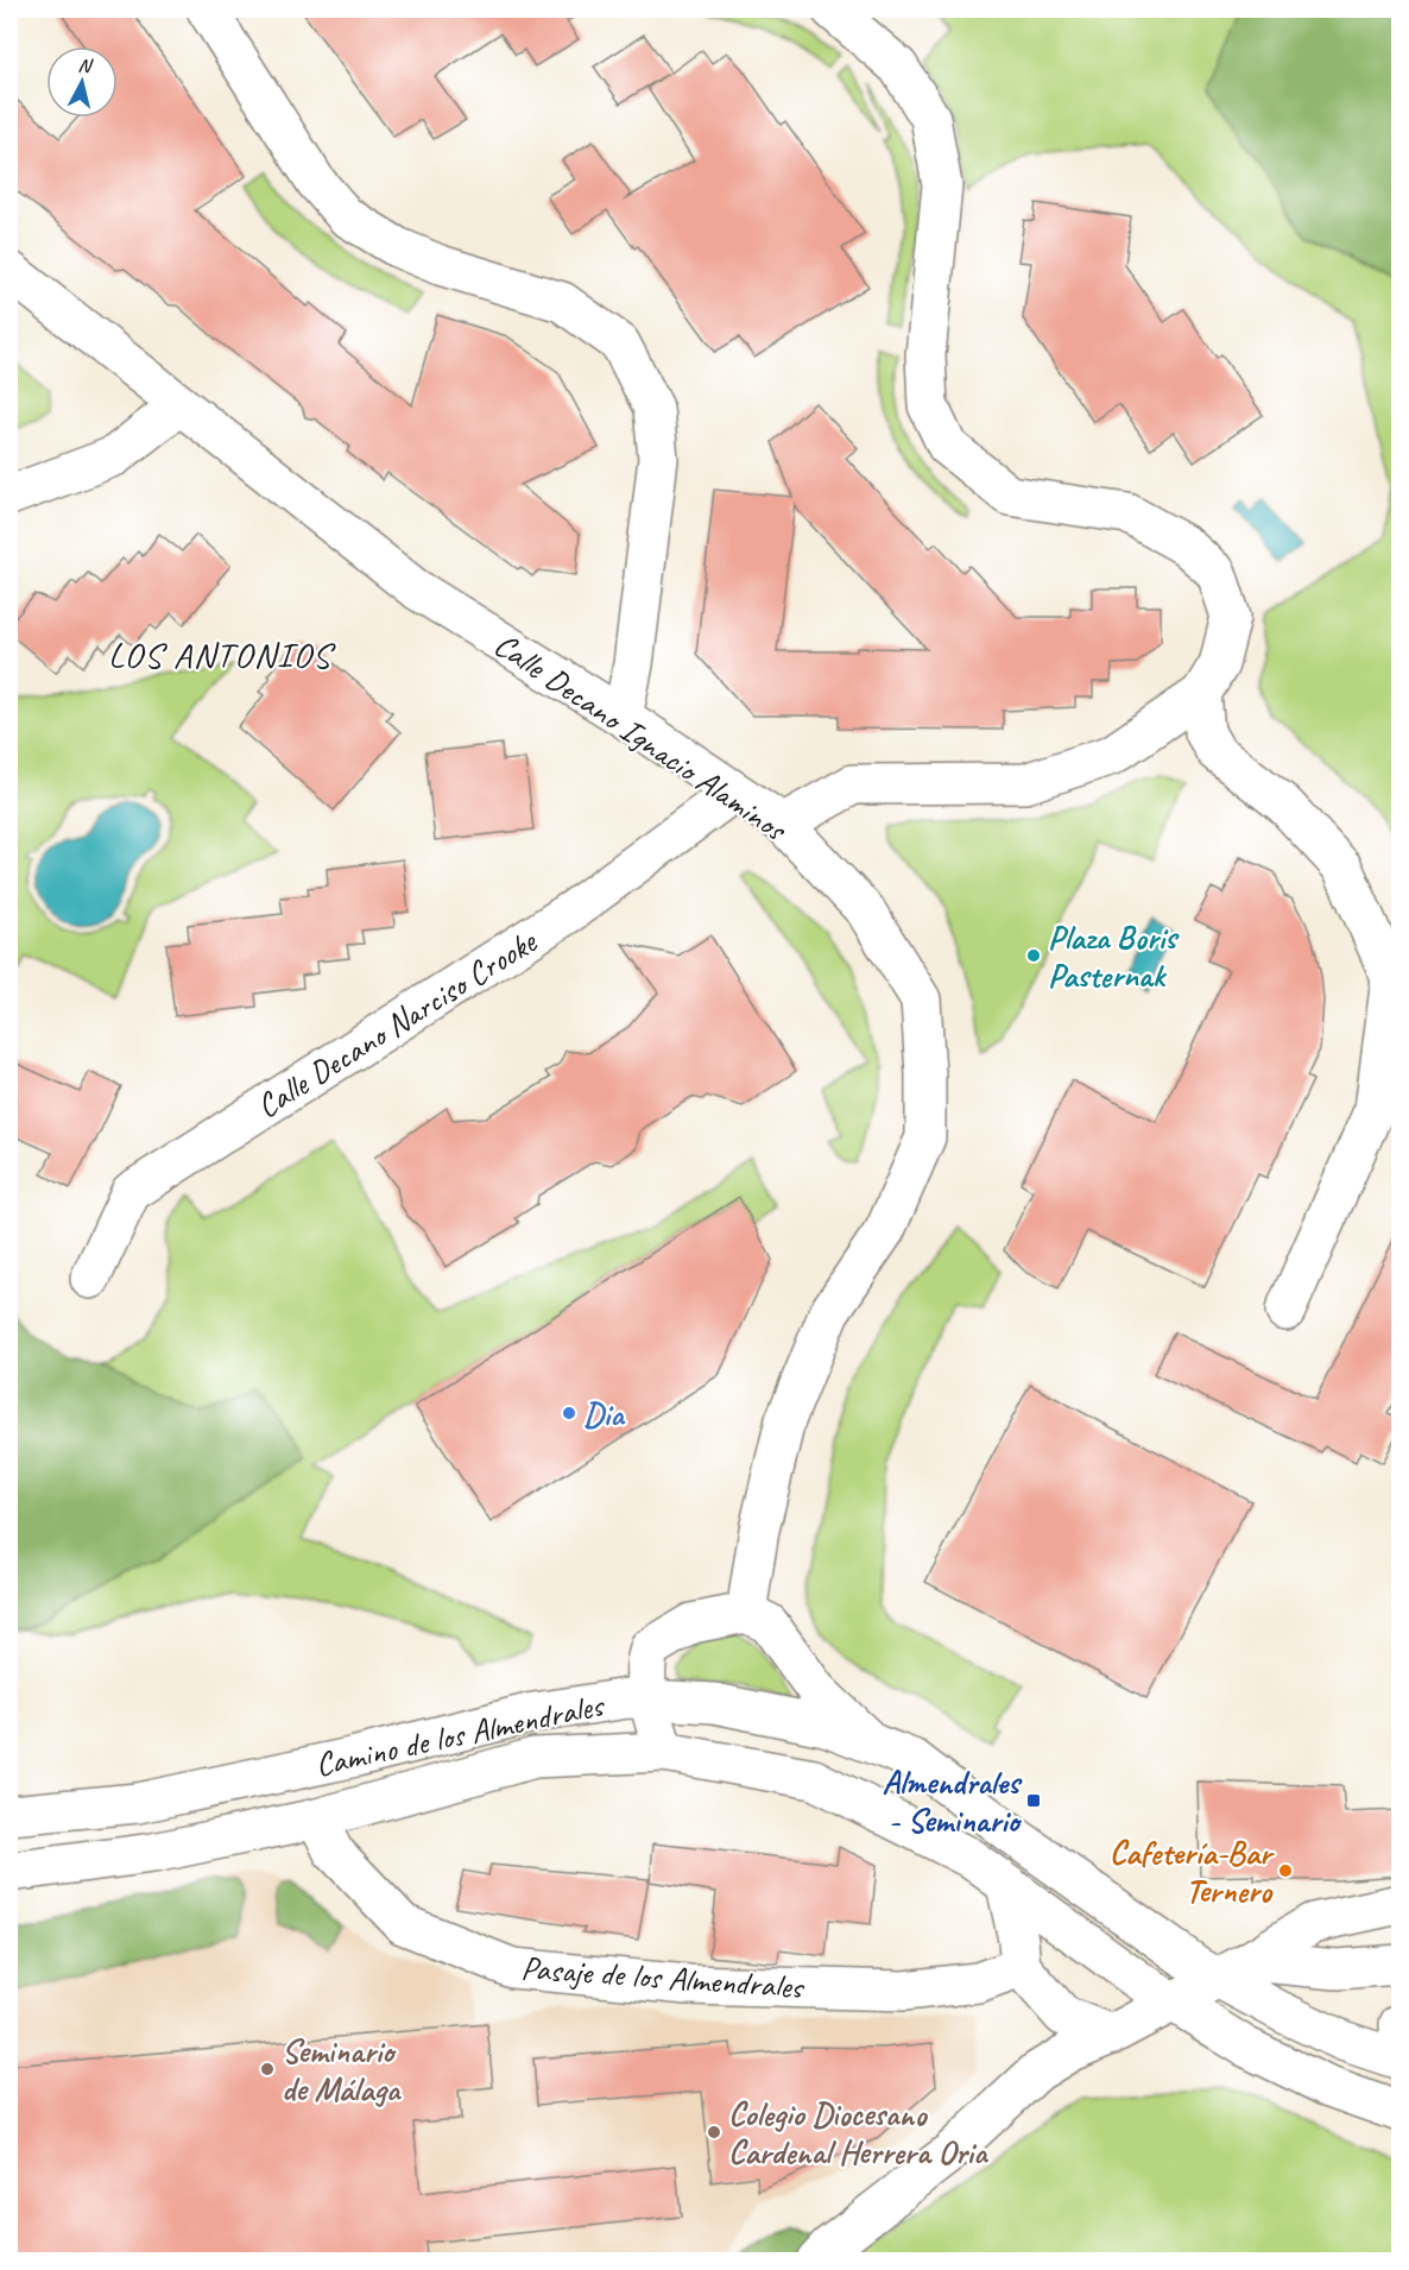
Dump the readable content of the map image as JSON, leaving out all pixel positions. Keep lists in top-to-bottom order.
{
  "streets": {
    "street": [
      "Calle Decano Ignacio Alaminos",
      "Calle Decano Narciso Crooke",
      "Camino de los Almendrales",
      "Pasaje de los Almendrales"
    ]
  },
  "crossings": [
    ["Calle Decano Ignacio Alaminos", "Calle Decano Narciso Crooke"],
    ["Camino de los Almendrales", "Pasaje de los Almendrales"]
  ],
  "districts": ["LOS ANTONIOS"],
  "places": {
    "other": [
      "Plaza Boris Pasternak",
      "Dia",
      "Cafetería-Bar Ternero",
      "Seminario de Málaga",
      "Colegio Diocesano Cardenal Herrera Oria"
    ],
    "transit": ["Almendrales - Seminario"]
  },
  "north": "top"
}
